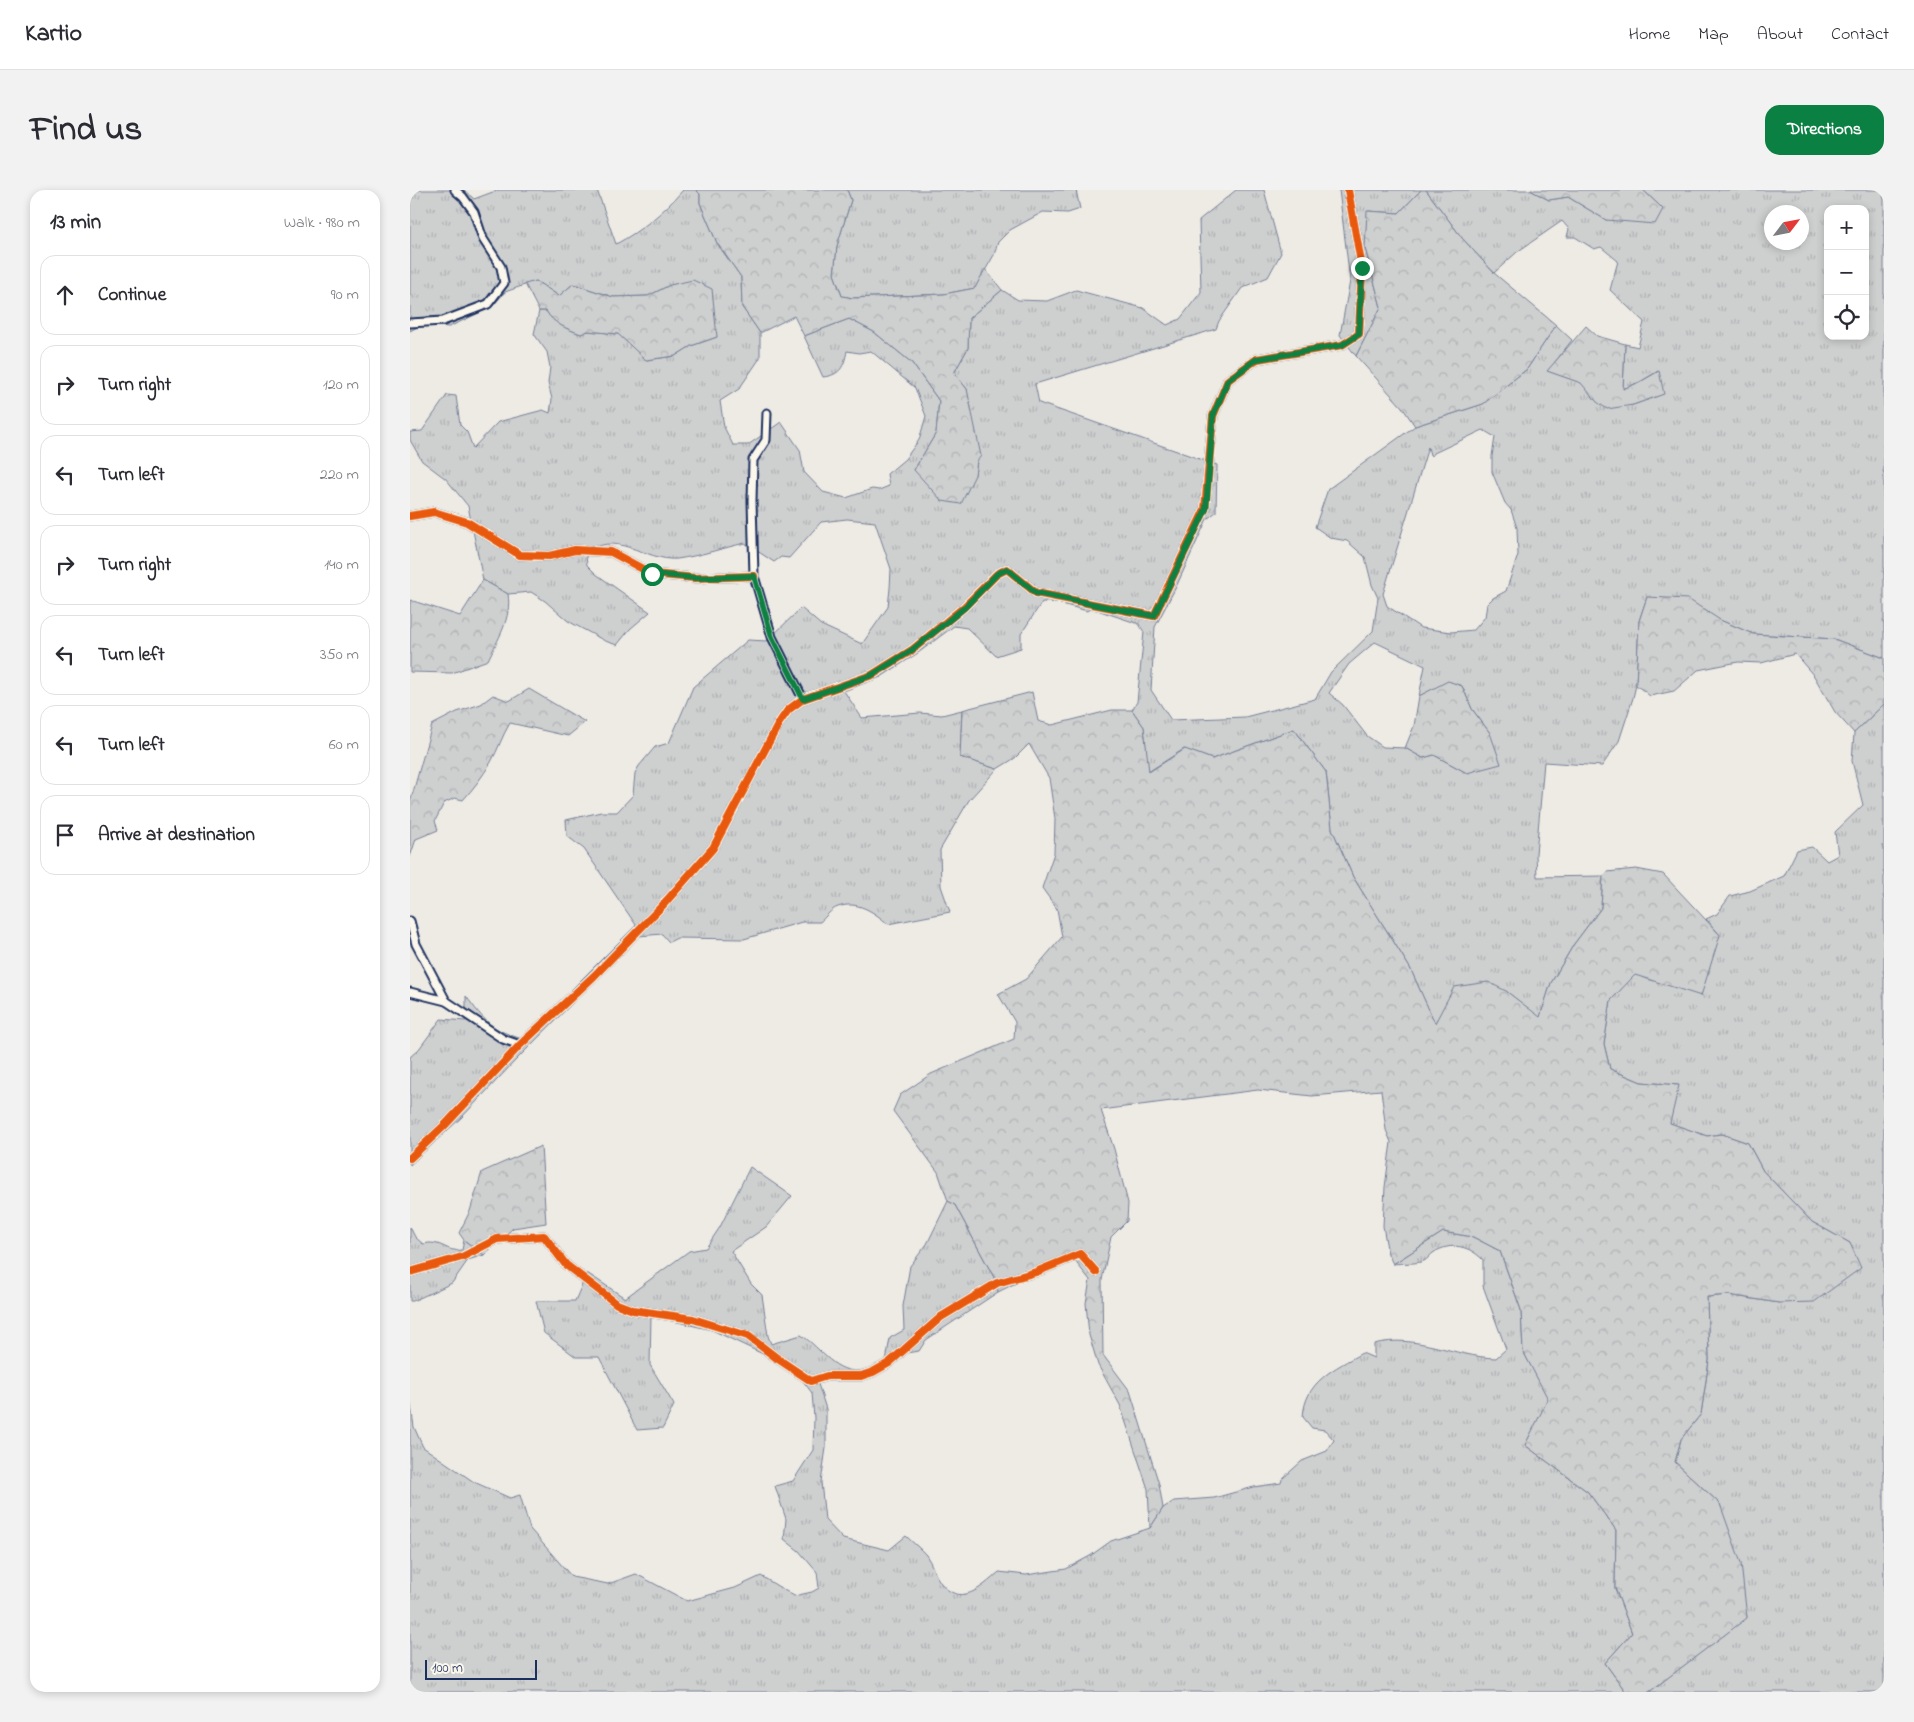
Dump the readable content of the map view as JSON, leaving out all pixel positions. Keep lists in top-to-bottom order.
{
  "scale_bar": "100 m",
  "north": "top right",
  "page": {
    "header": "Kartio",
    "nav": [
      "Home",
      "Map",
      "About",
      "Contact"
    ],
    "title": "Find us",
    "buttons": "Directions",
    "heading": ["13 min", "Walk · 980 m"],
    "map_buttons": ["+", "−"],
    "list": [
      ["Continue", "90 m"],
      ["Turn right", "120 m"],
      ["Turn left", "220 m"],
      ["Turn right", "140 m"],
      ["Turn left", "350 m"],
      ["Turn left", "60 m"],
      "Arrive at destination"
    ],
    "scale": "100 m"
  }
}
